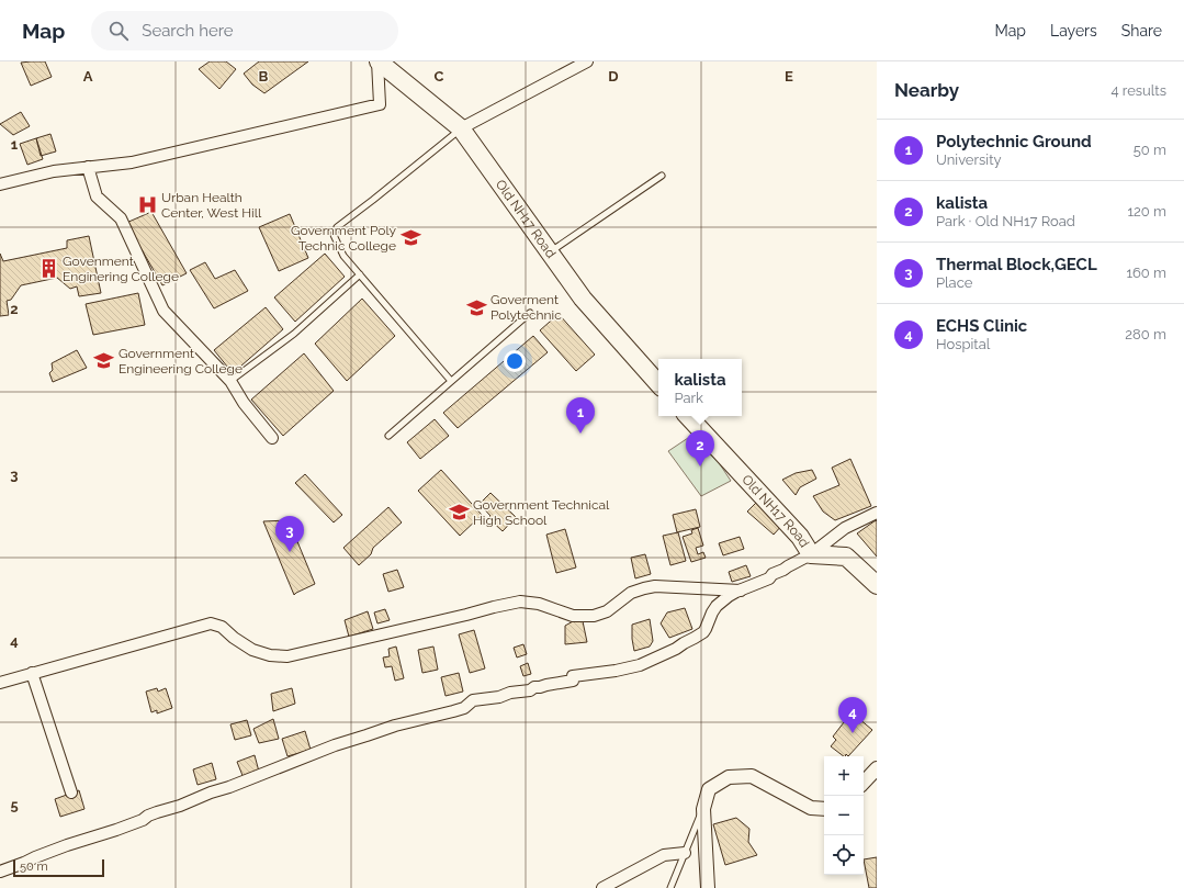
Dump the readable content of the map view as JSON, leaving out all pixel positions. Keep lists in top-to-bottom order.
{
  "streets": {
    "main road": ["Old NH17 Road"]
  },
  "places": {
    "hospital": ["Urban Health Center, West Hill"],
    "school or university": [
      "Government Poly Technic College",
      "Goverment Polytechnic",
      "Government Engineering College",
      "Government Technical High School"
    ],
    "building": ["Govenment Enginering College"]
  },
  "scale_bar": "50 m",
  "page": {
    "header": "Map",
    "search": "Search here",
    "nav": ["Map", "Layers", "Share"],
    "heading": ["Nearby", "4 results"],
    "list": [
      {
        "mark": "1",
        "name": "Polytechnic Ground",
        "note": "University",
        "value": "50 m"
      },
      {
        "mark": "2",
        "name": "kalista",
        "note": "Park · Old NH17 Road",
        "value": "120 m"
      },
      {
        "mark": "3",
        "name": "Thermal Block,GECL",
        "note": "Place",
        "value": "160 m"
      },
      {
        "mark": "4",
        "name": "ECHS Clinic",
        "note": "Hospital",
        "value": "280 m"
      }
    ],
    "popup": ["kalista", "Park"],
    "pins": [
      "1",
      "2",
      "3",
      "4"
    ],
    "map_buttons": ["+", "−"],
    "scale": "50 m"
  },
  "grid": {
    "columns": [
      "A",
      "B",
      "C",
      "D",
      "E"
    ],
    "rows": [
      "1",
      "2",
      "3",
      "4",
      "5"
    ]
  }
}
